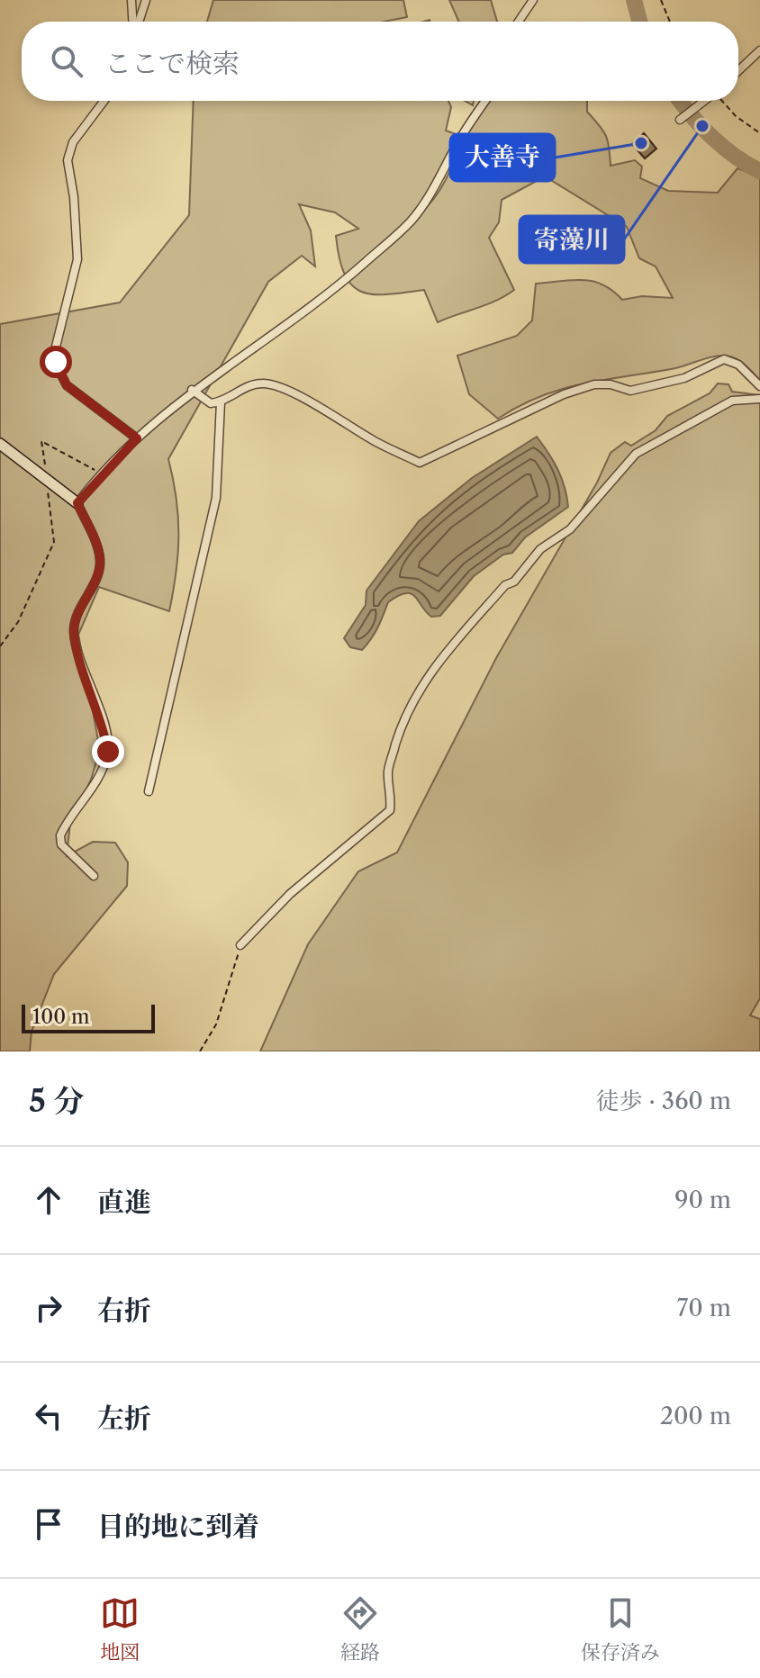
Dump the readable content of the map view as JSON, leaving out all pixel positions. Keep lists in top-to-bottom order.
{
  "places": ["寄藻川", "大善寺"],
  "scale_bar": "100 m",
  "page": {
    "search": "ここで検索",
    "scale": "100 m",
    "heading": ["5 分", "徒歩 · 360 m"],
    "list": [
      ["直進", "90 m"],
      ["右折", "70 m"],
      ["左折", "200 m"],
      "目的地に到着"
    ],
    "nav": ["地図", "経路", "保存済み"]
  }
}
